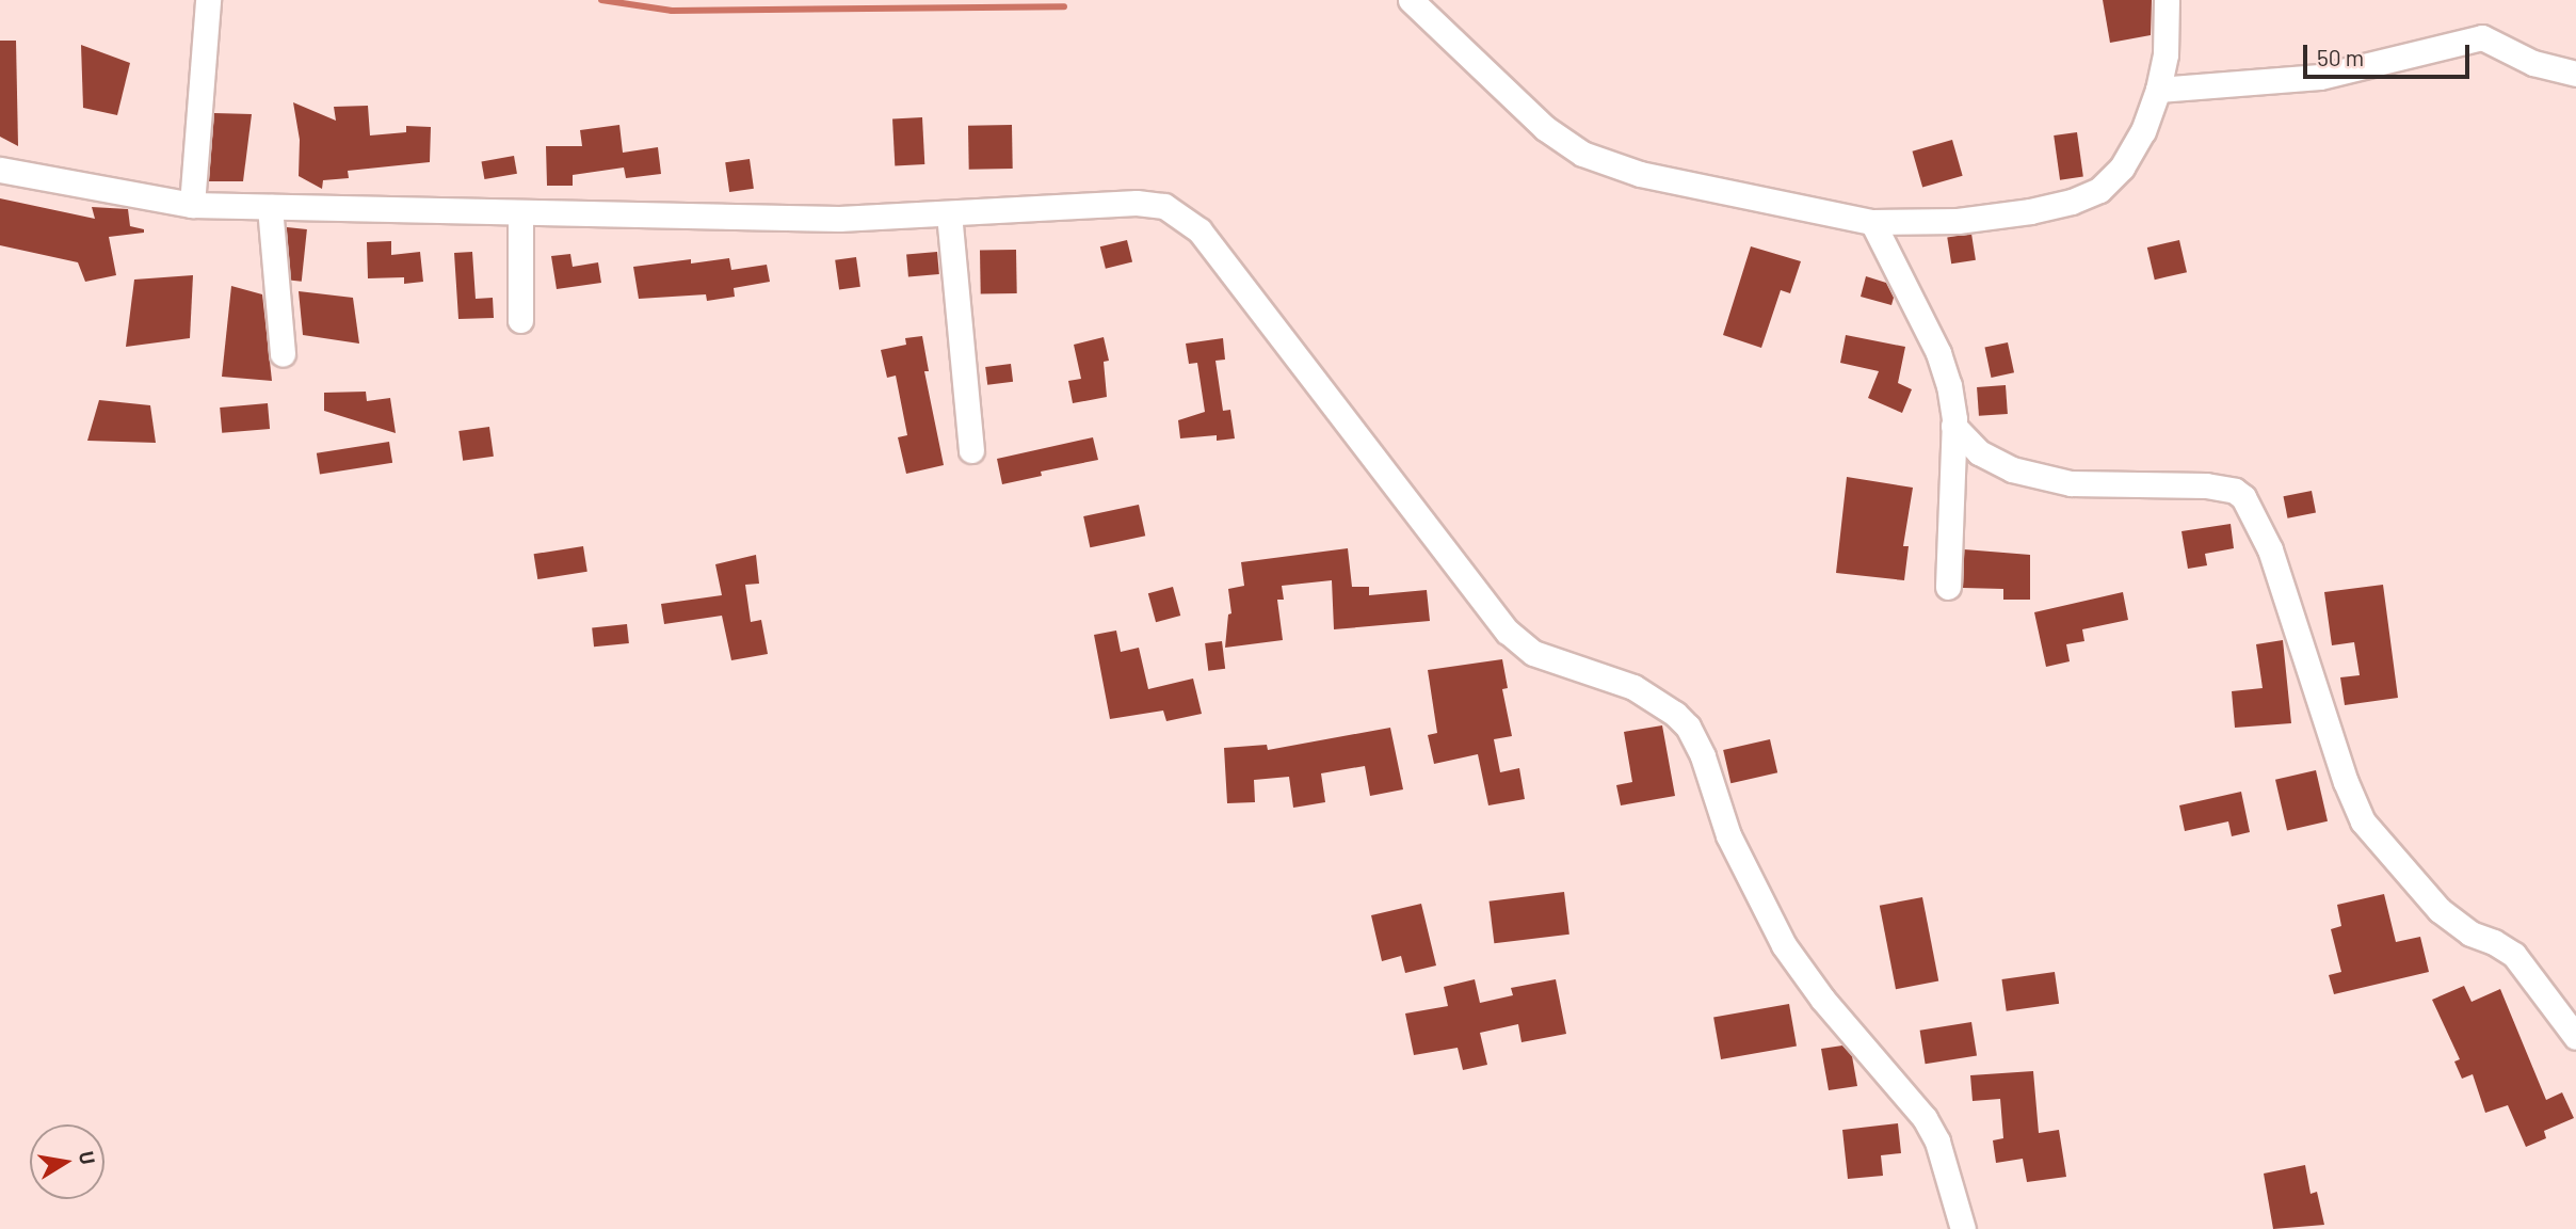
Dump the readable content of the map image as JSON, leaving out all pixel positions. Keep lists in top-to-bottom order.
{
  "scale_bar": "50 m",
  "north": "right"
}
